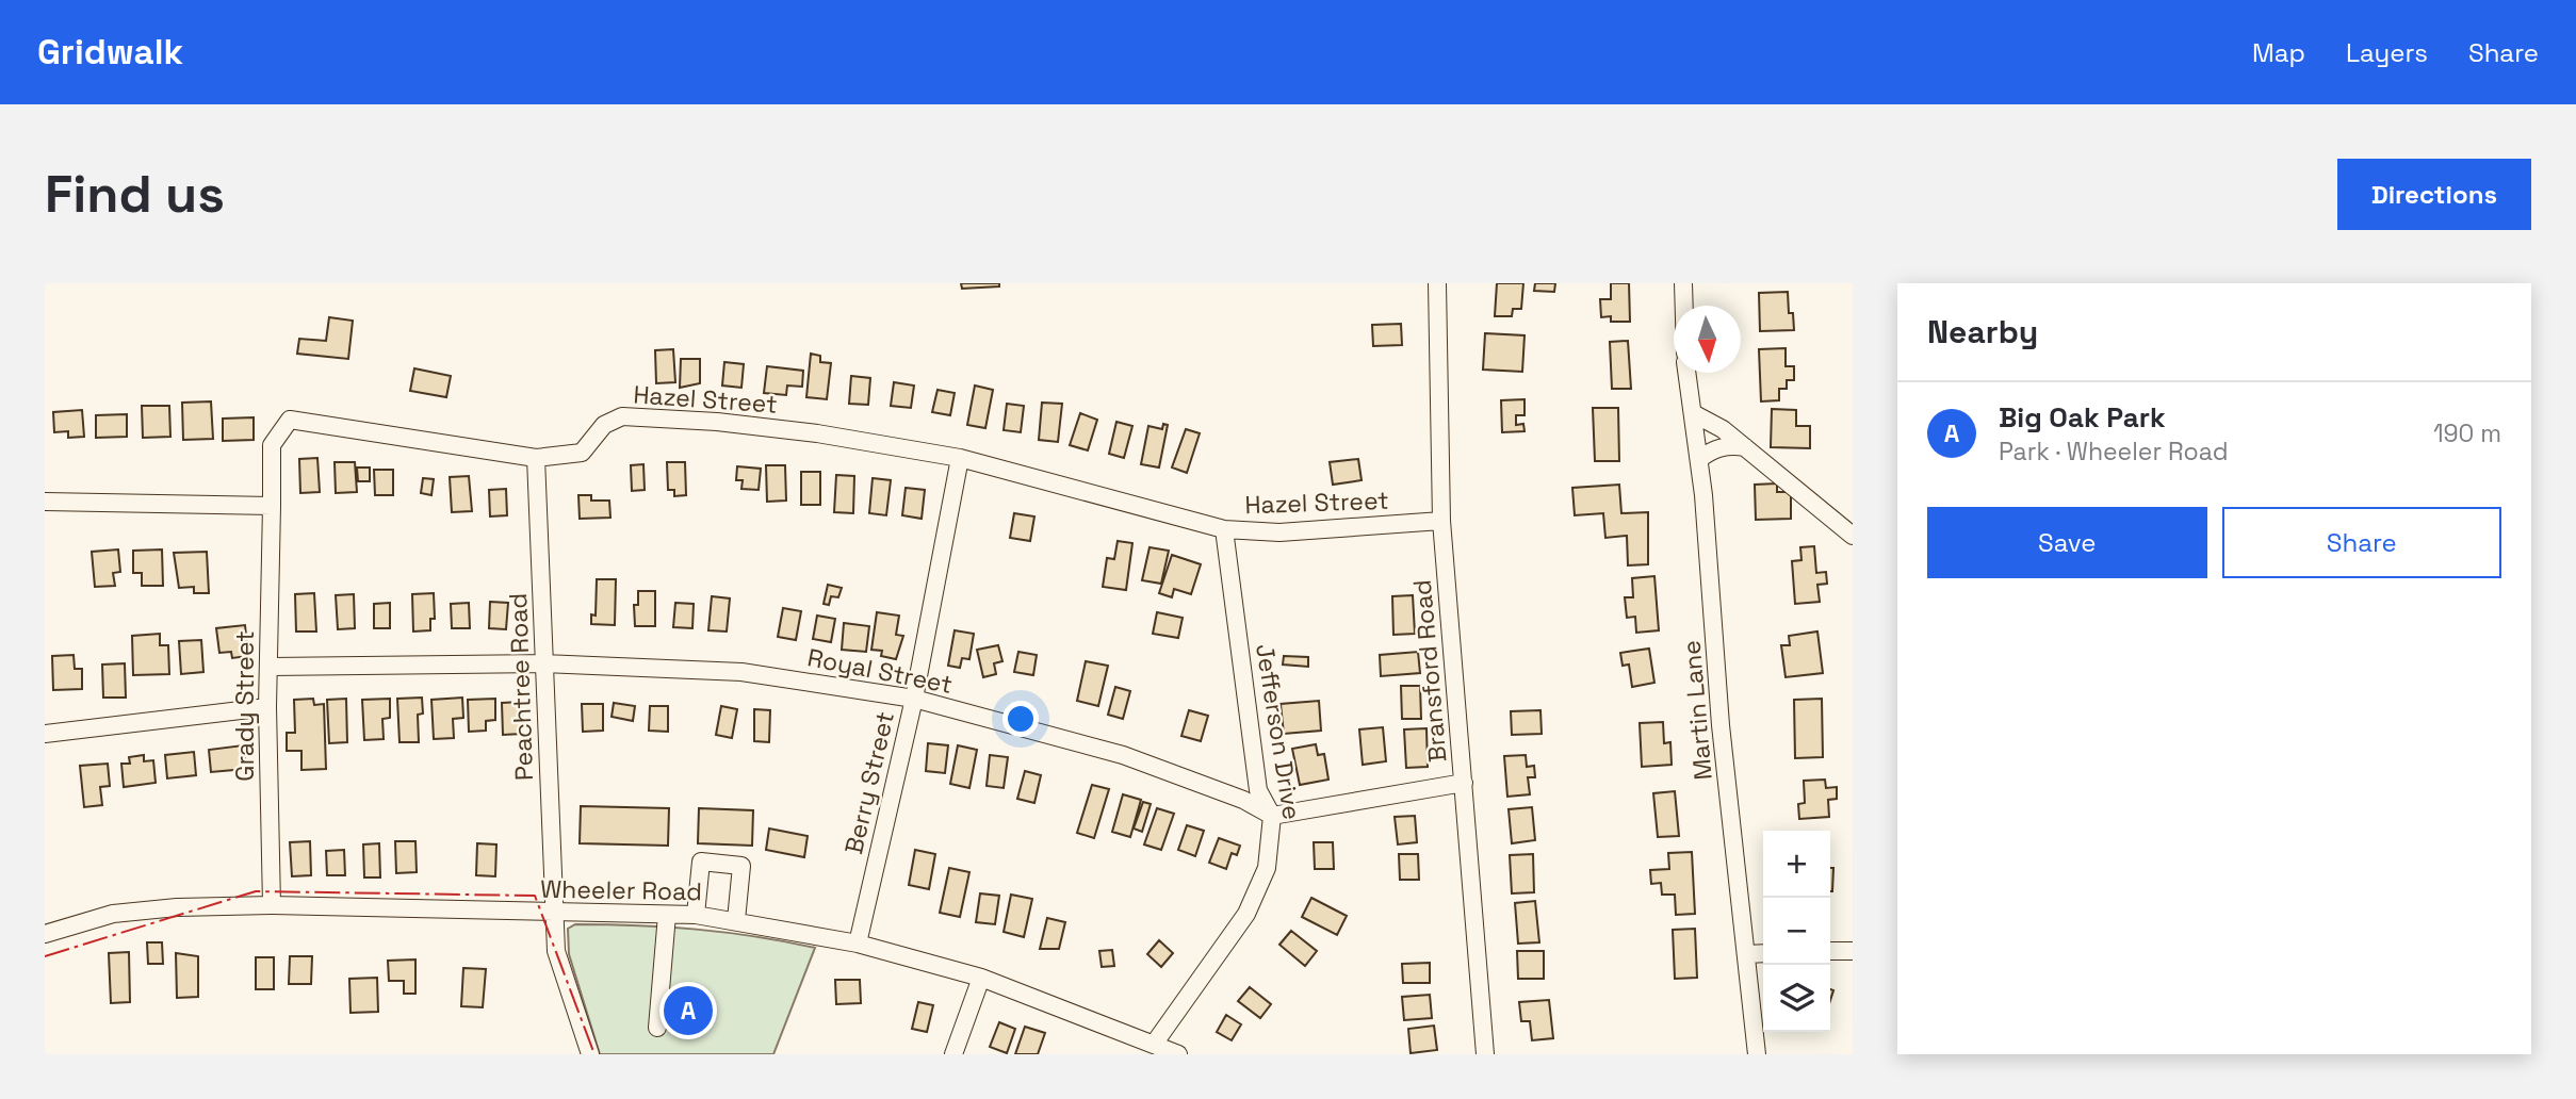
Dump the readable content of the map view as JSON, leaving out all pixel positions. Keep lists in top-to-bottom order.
{
  "streets": {
    "street": [
      "Hazel Street",
      "Royal Street",
      "Bransford Road",
      "Peachtree Road",
      "Grady Street",
      "Martin Lane",
      "Jefferson Drive",
      "Berry Street",
      "Wheeler Road"
    ]
  },
  "crossings": [
    ["Hazel Street", "Bransford Road"],
    ["Hazel Street", "Peachtree Road"],
    ["Hazel Street", "Grady Street"],
    ["Hazel Street", "Jefferson Drive"],
    ["Hazel Street", "Berry Street"],
    ["Royal Street", "Peachtree Road"],
    ["Royal Street", "Grady Street"],
    ["Royal Street", "Jefferson Drive"],
    ["Royal Street", "Berry Street"],
    ["Peachtree Road", "Wheeler Road"],
    ["Grady Street", "Wheeler Road"],
    ["Jefferson Drive", "Wheeler Road"],
    ["Berry Street", "Wheeler Road"]
  ],
  "north": "bottom",
  "page": {
    "header": "Gridwalk",
    "nav": ["Map", "Layers", "Share"],
    "buttons": [
      "Directions",
      ["Save", "Share"]
    ],
    "title": "Find us",
    "heading": "Nearby",
    "list": [
      {
        "mark": "A",
        "name": "Big Oak Park",
        "note": "Park · Wheeler Road",
        "value": "190 m"
      }
    ],
    "map_buttons": ["+", "−"],
    "pins": "A"
  }
}
